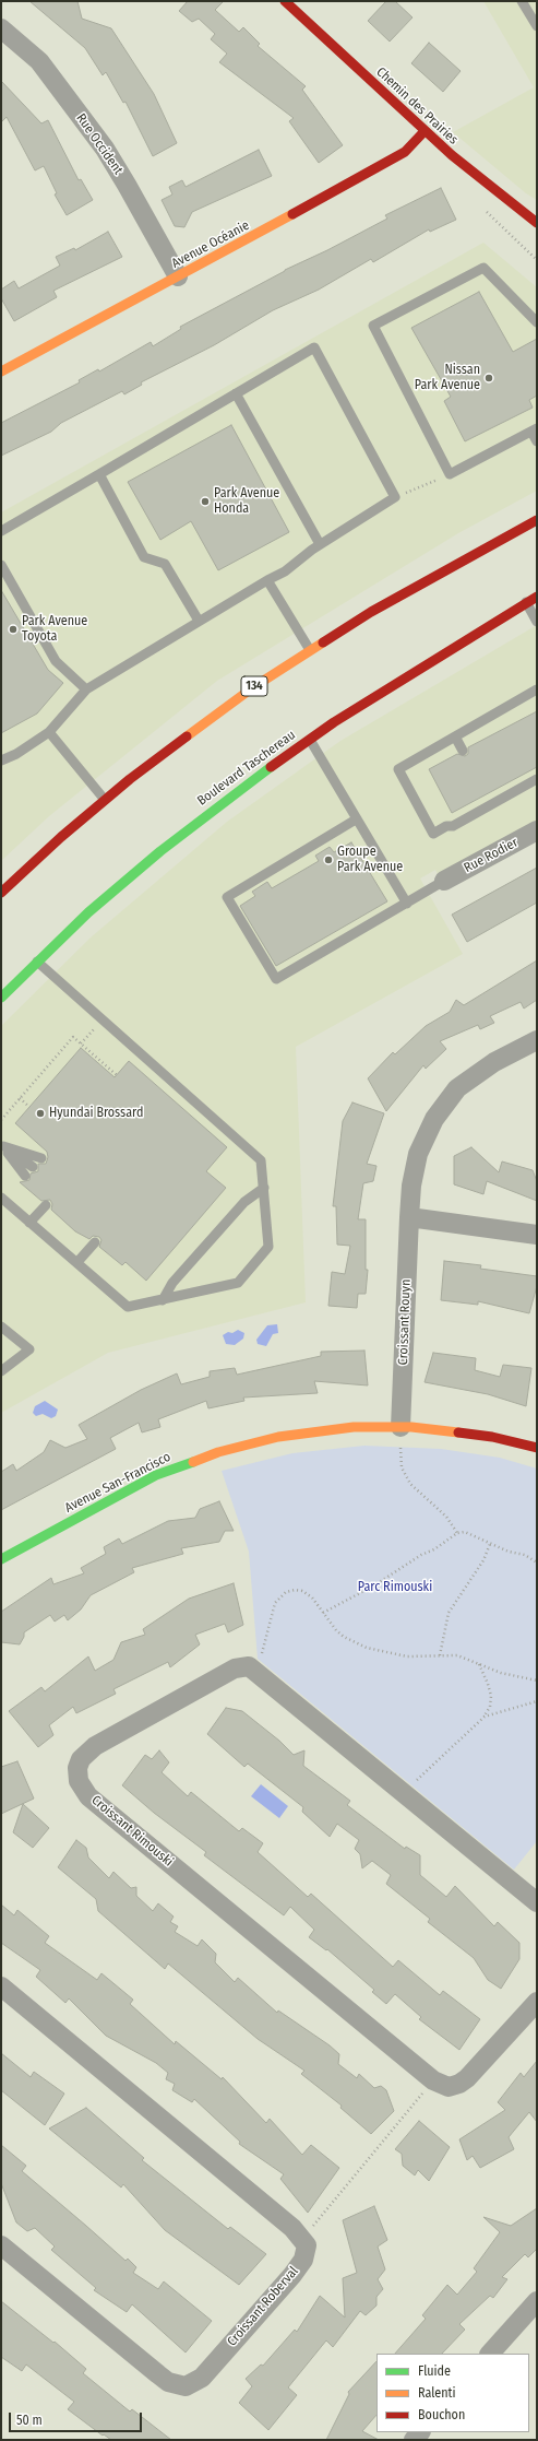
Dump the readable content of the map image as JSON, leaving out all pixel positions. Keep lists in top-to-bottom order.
{
  "streets": {
    "street": [
      "Chemin des Prairies",
      "Rue Occident",
      "Avenue Océanie",
      "134",
      "Boulevard Taschereau",
      "Rue Rodier",
      "Croissant Rouyn",
      "Avenue San-Francisco",
      "Croissant Rimouski",
      "Croissant Roberval"
    ]
  },
  "crossings": [
    ["Chemin des Prairies", "Avenue Océanie"],
    ["Rue Occident", "Avenue Océanie"],
    ["Croissant Rouyn", "Avenue San-Francisco"]
  ],
  "parks": ["Parc Rimouski"],
  "places": [
    "Nissan Park Avenue",
    "Park Avenue Honda",
    "Park Avenue Toyota",
    "Groupe Park Avenue",
    "Hyundai Brossard"
  ],
  "legend": ["Fluide", "Ralenti", "Bouchon"],
  "scale_bar": "50 m"
}
